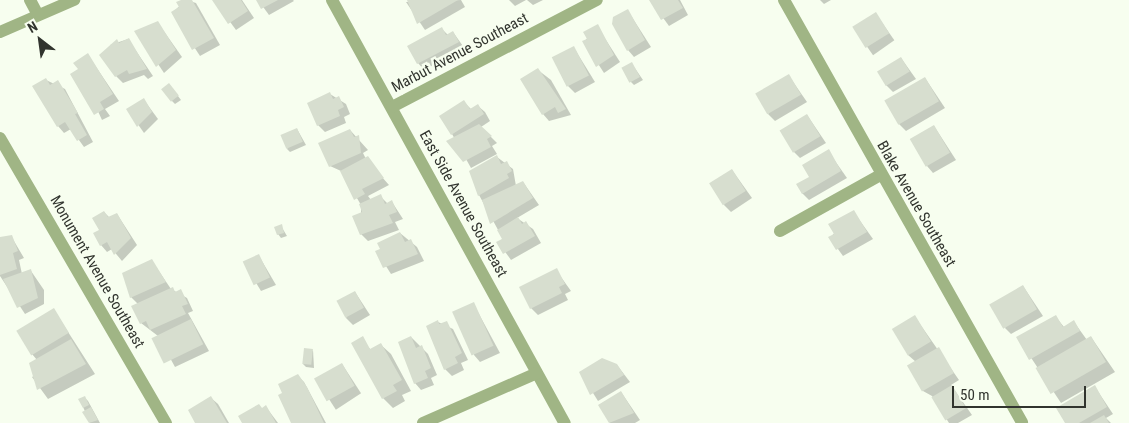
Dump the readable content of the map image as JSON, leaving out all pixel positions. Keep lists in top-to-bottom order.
{
  "streets": {
    "street": [
      "Marbut Avenue Southeast",
      "East Side Avenue Southeast",
      "Blake Avenue Southeast",
      "Monument Avenue Southeast"
    ]
  },
  "crossings": [
    ["Marbut Avenue Southeast", "East Side Avenue Southeast"]
  ],
  "scale_bar": "50 m",
  "north": "top left"
}
